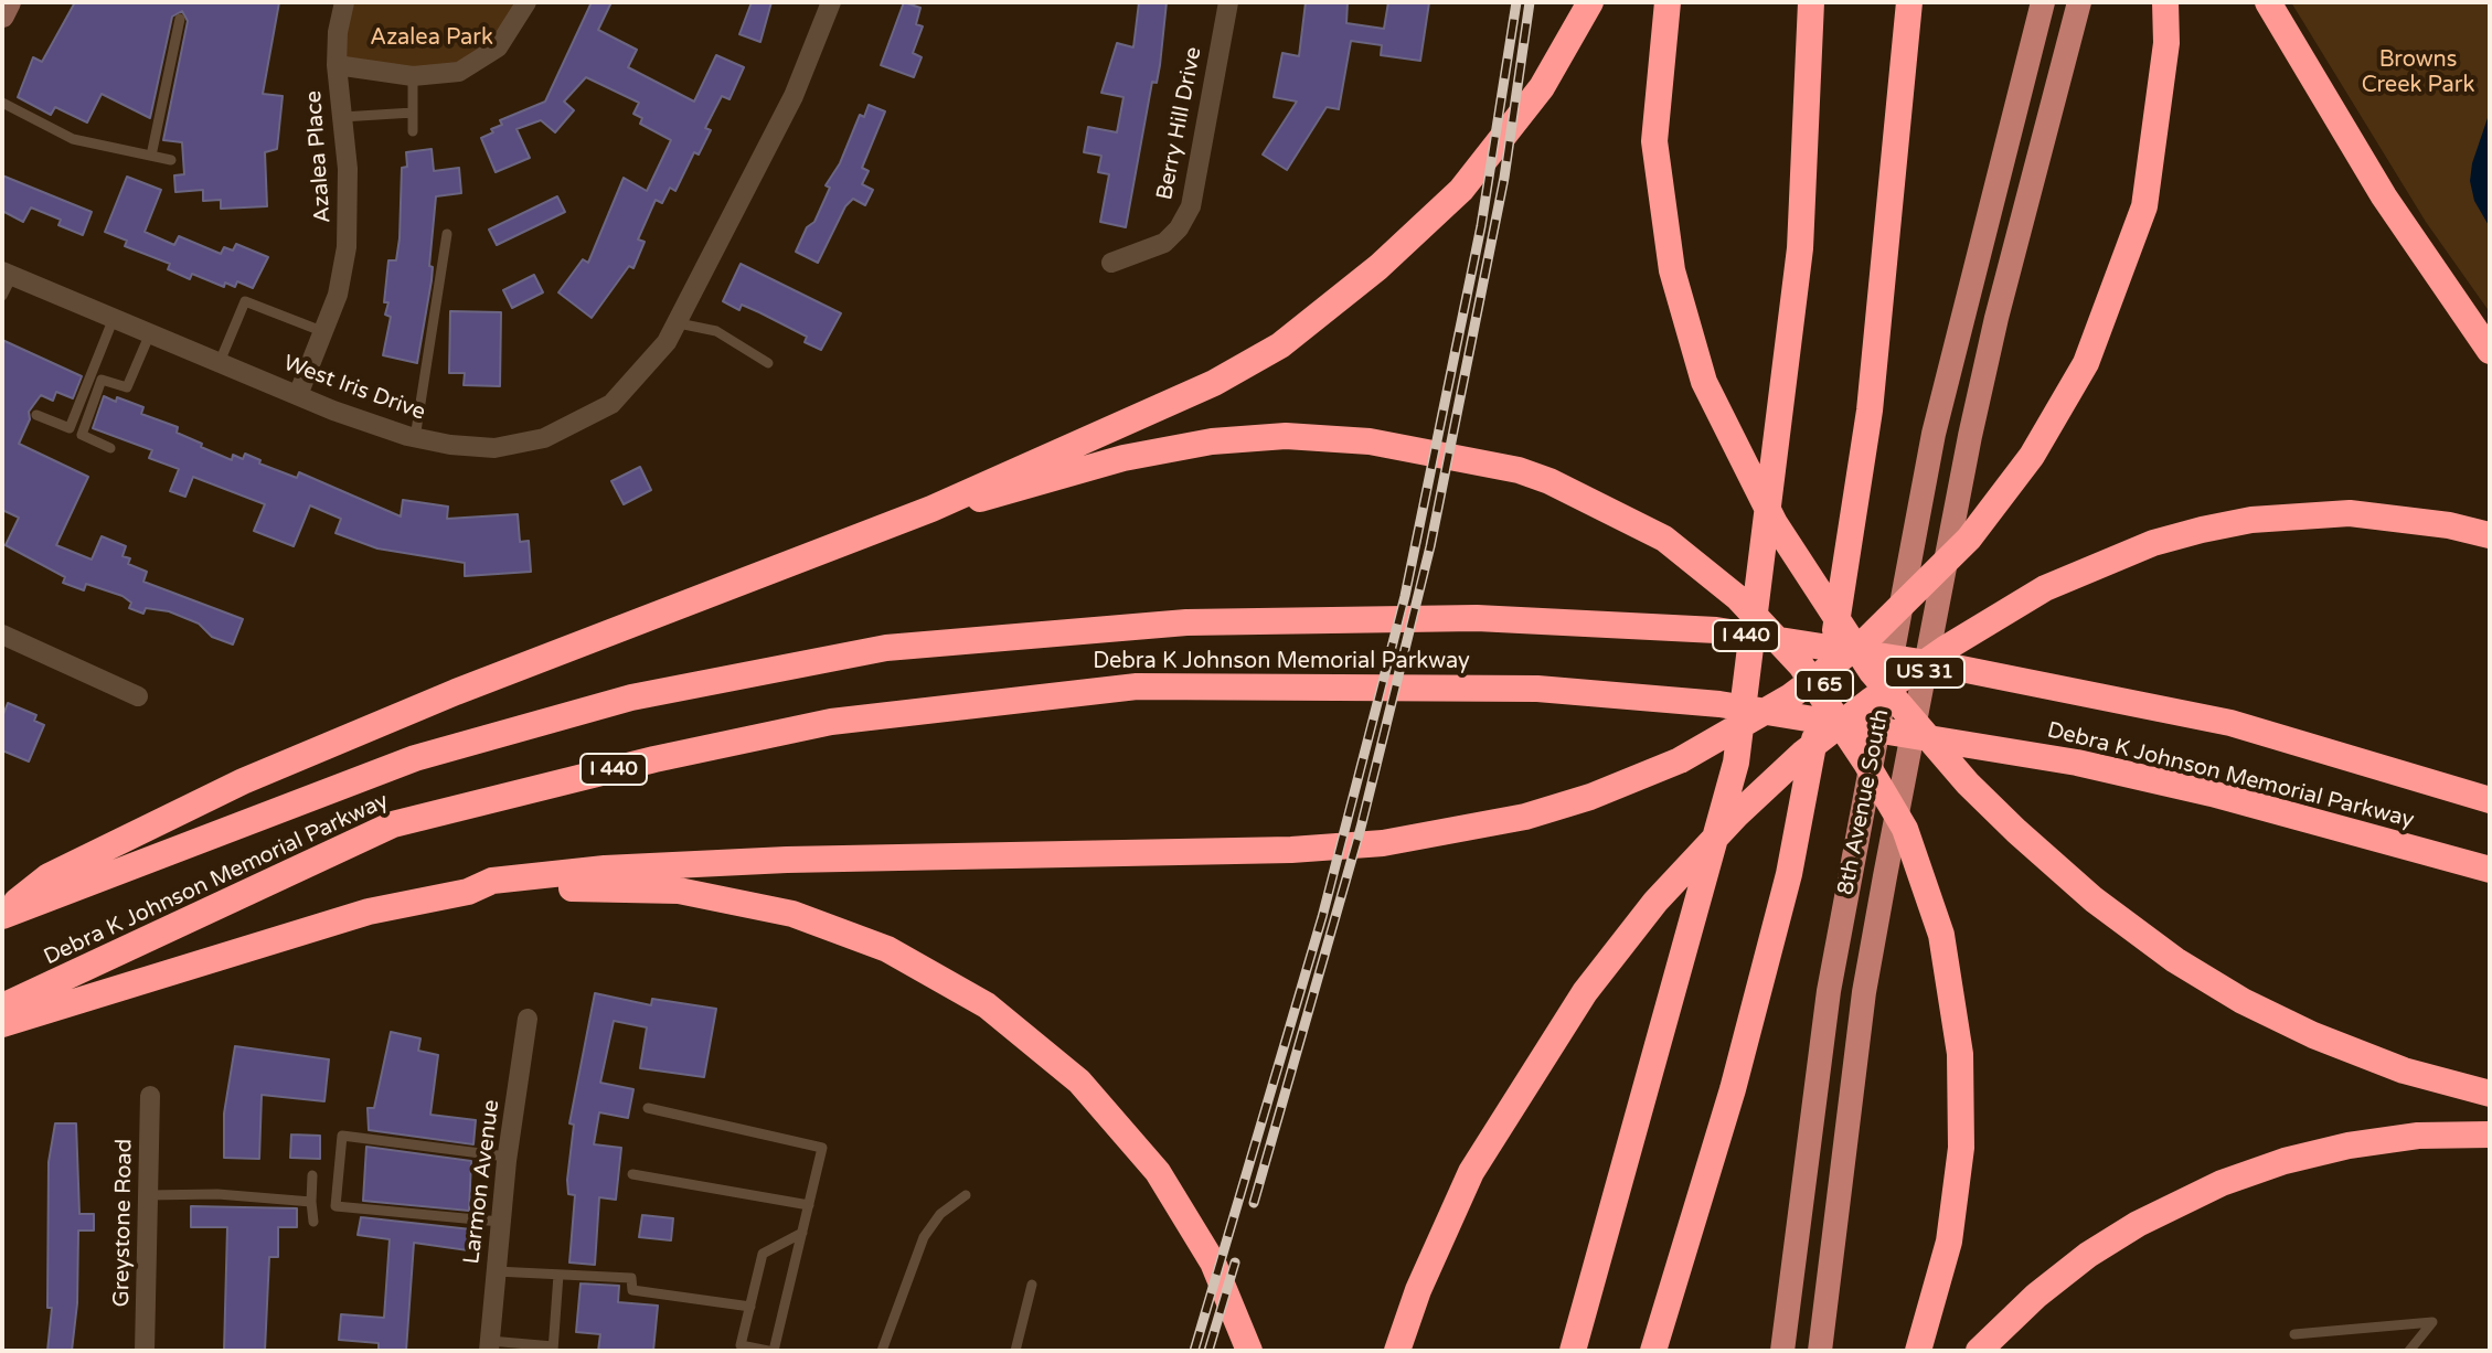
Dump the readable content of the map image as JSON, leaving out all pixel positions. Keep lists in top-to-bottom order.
{
  "streets": {
    "highway": ["I 440", "Debra K Johnson Memorial Parkway", "I 65"],
    "main road": ["US 31", "8th Avenue South"],
    "street": [
      "Berry Hill Drive",
      "Azalea Place",
      "West Iris Drive",
      "Larmon Avenue",
      "Greystone Road"
    ]
  },
  "crossings": [
    ["Azalea Place", "West Iris Drive"]
  ],
  "parks": ["Azalea Park", "Browns Creek Park"]
}
